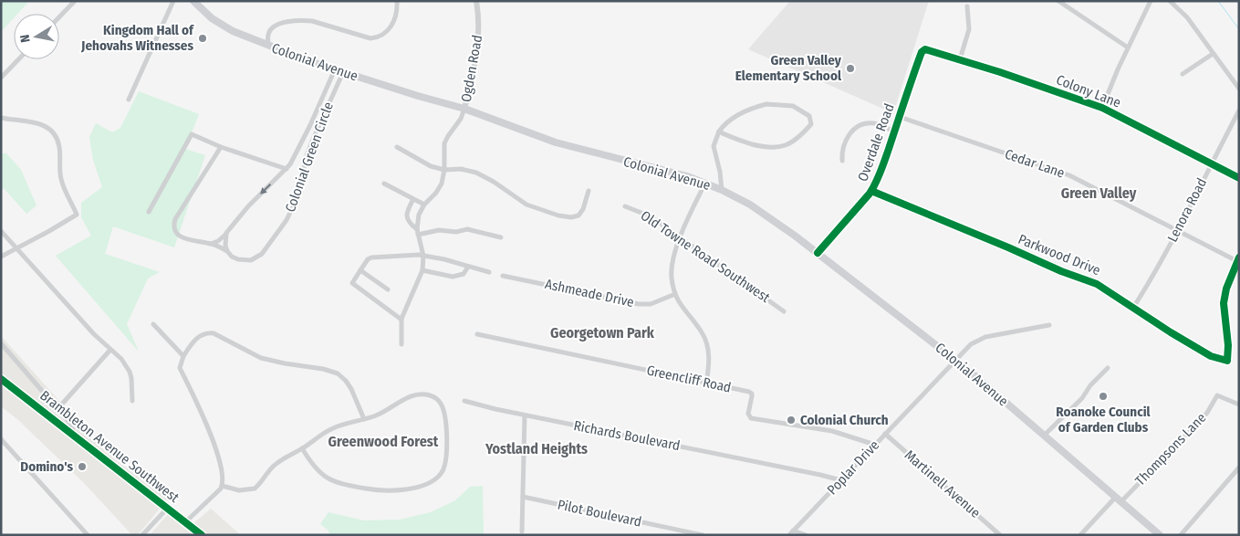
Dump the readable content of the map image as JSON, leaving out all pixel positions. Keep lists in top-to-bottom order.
{
  "streets": {
    "main road": ["Colonial Avenue", "Brambleton Avenue Southwest"],
    "street": [
      "Ogden Road",
      "Colony Lane",
      "Overdale Road",
      "Colonial Green Circle",
      "Cedar Lane",
      "Lenora Road",
      "Parkwood Drive",
      "Old Towne Road Southwest",
      "Ashmeade Drive",
      "Greencliff Road",
      "Richards Boulevard",
      "Thompsons Lane",
      "Poplar Drive",
      "Martinell Avenue",
      "Pilot Boulevard"
    ]
  },
  "crossings": [
    ["Colonial Avenue", "Ogden Road"],
    ["Colonial Avenue", "Overdale Road"],
    ["Colonial Avenue", "Colonial Green Circle"],
    ["Colonial Avenue", "Thompsons Lane"],
    ["Colonial Avenue", "Poplar Drive"],
    ["Colony Lane", "Overdale Road"],
    ["Colony Lane", "Lenora Road"],
    ["Overdale Road", "Cedar Lane"],
    ["Overdale Road", "Parkwood Drive"],
    ["Cedar Lane", "Lenora Road"],
    ["Cedar Lane", "Parkwood Drive"],
    ["Lenora Road", "Parkwood Drive"],
    ["Greencliff Road", "Poplar Drive"],
    ["Richards Boulevard", "Poplar Drive"],
    ["Poplar Drive", "Martinell Avenue"]
  ],
  "districts": [
    "Green Valley",
    "Georgetown Park",
    "Greenwood Forest",
    "Yostland Heights"
  ],
  "places": [
    "Kingdom Hall of Jehovahs Witnesses",
    "Green Valley Elementary School",
    "Roanoke Council of Garden Clubs",
    "Colonial Church",
    "Domino's"
  ],
  "north": "left"
}
